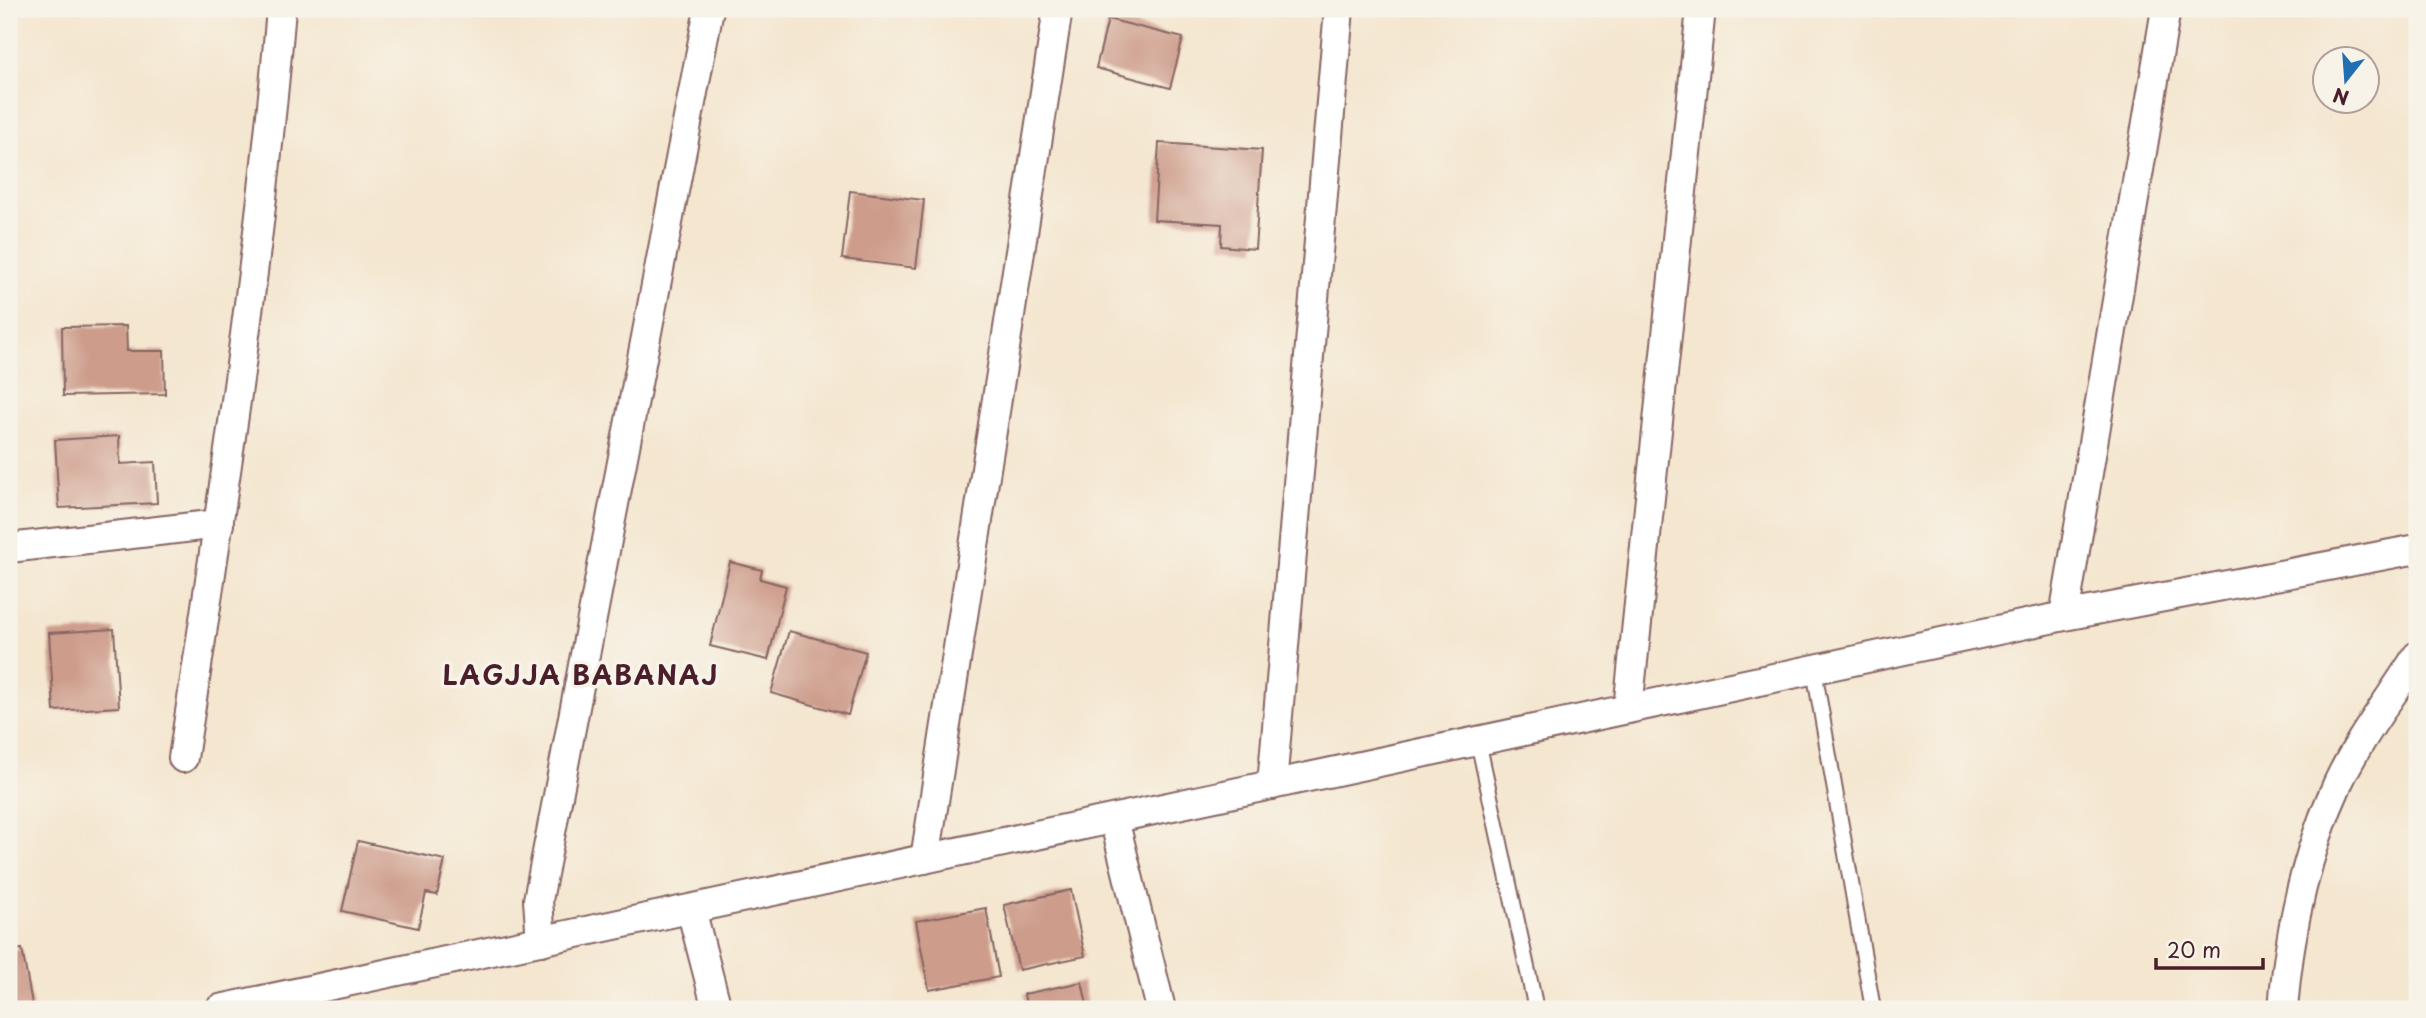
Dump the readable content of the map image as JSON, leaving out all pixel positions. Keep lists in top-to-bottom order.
{
  "districts": ["LAGJJA BABANAJ"],
  "scale_bar": "20 m",
  "north": "bottom"
}
